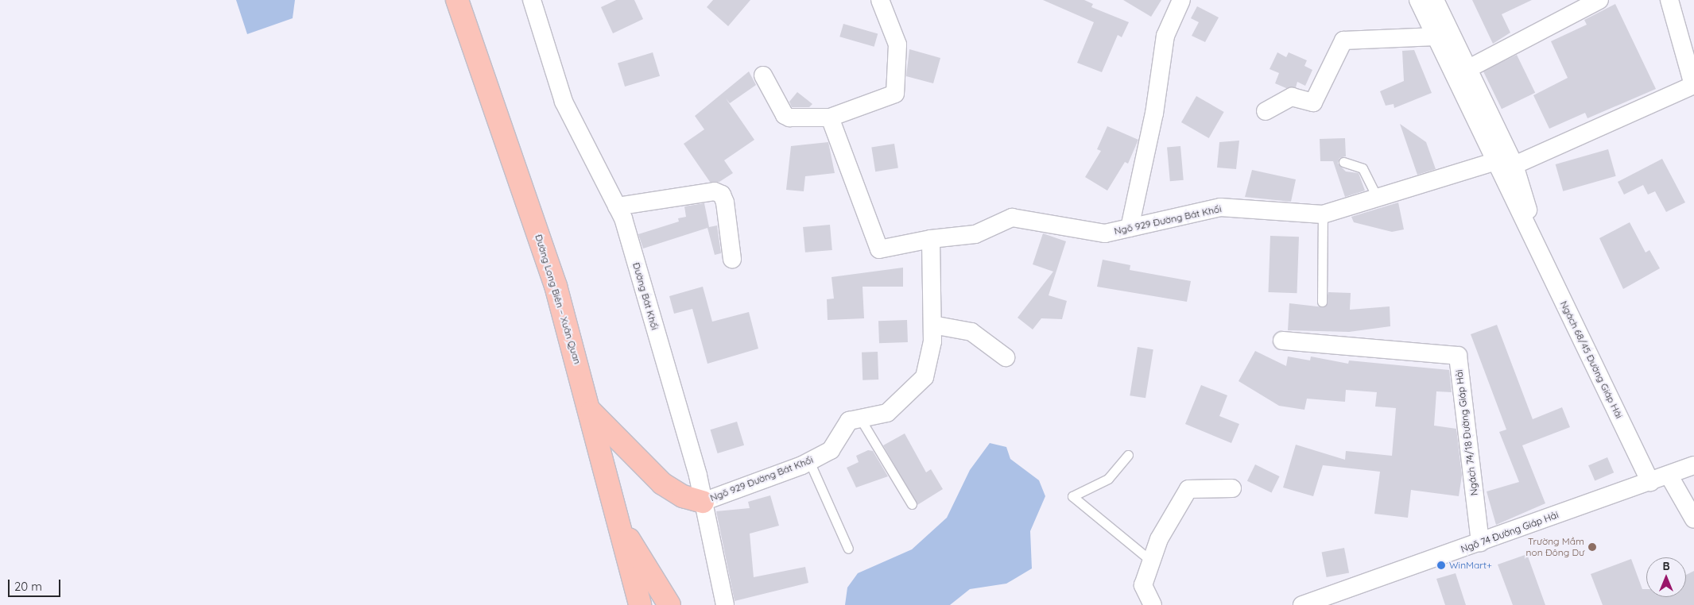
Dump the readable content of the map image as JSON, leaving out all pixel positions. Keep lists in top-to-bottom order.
{
  "streets": {
    "main road": ["Đường Long Biên – Xuân Quan"],
    "street": [
      "Ngõ 929 Đường Bát Khối",
      "Đường Bát Khối",
      "Ngách 68/45 Đường Giáp Hải",
      "Ngách 74/18 Đường Giáp Hải",
      "Ngõ 74 Đường Giáp Hải"
    ]
  },
  "crossings": [
    ["Ngõ 929 Đường Bát Khối", "Đường Bát Khối"],
    ["Ngõ 929 Đường Bát Khối", "Ngách 68/45 Đường Giáp Hải"],
    ["Ngách 68/45 Đường Giáp Hải", "Ngõ 74 Đường Giáp Hải"],
    ["Ngách 74/18 Đường Giáp Hải", "Ngõ 74 Đường Giáp Hải"]
  ],
  "places": ["Trường Mầm non Đông Dư", "WinMart+"],
  "scale_bar": "20 m",
  "north": "top"
}
